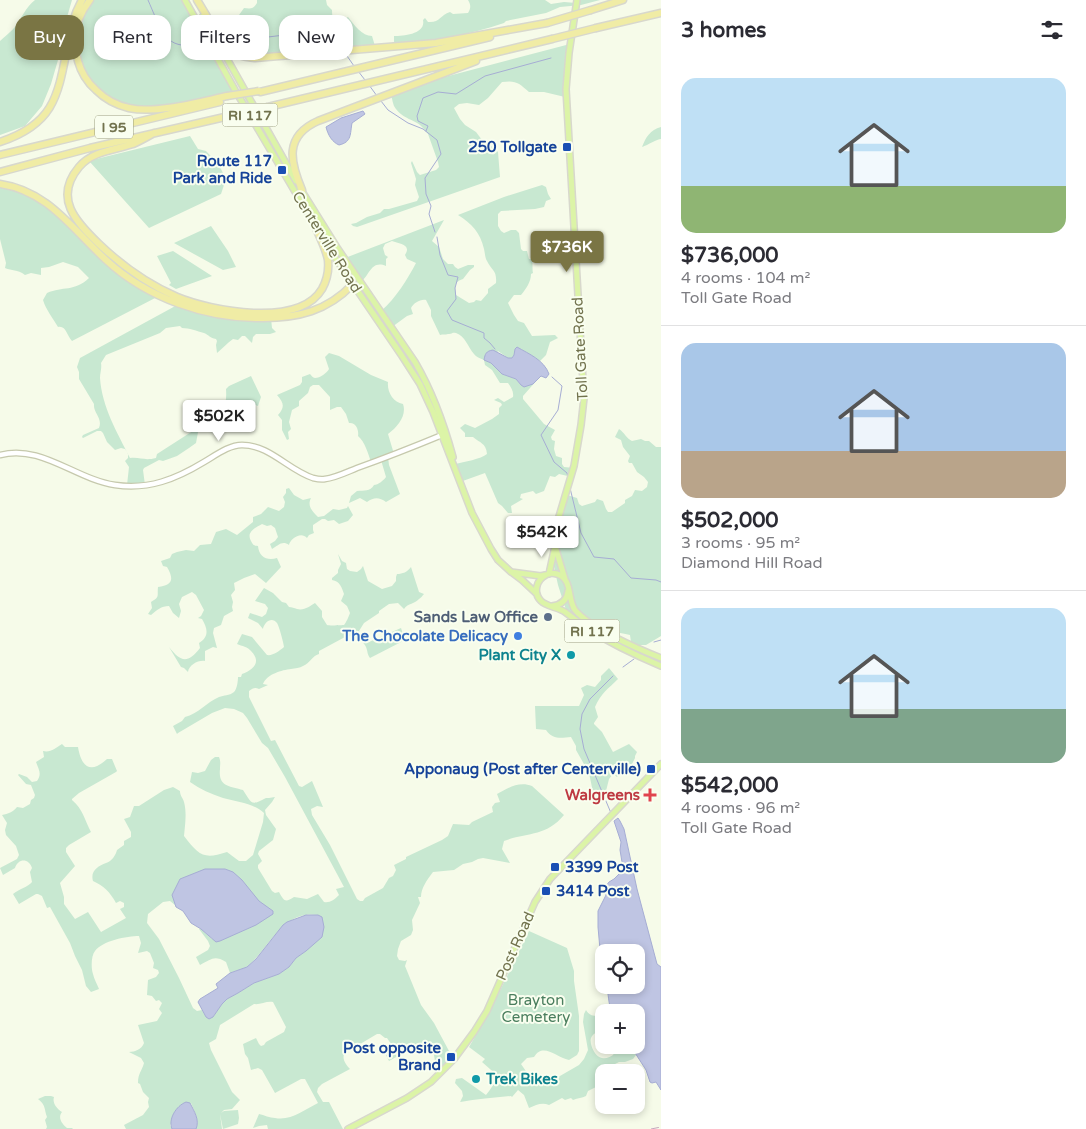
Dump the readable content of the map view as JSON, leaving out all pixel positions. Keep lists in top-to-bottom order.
{
  "streets": {
    "highway": ["I 95"],
    "main road": [
      "RI 117",
      "Centerville Road",
      "Toll Gate Road",
      "Post Road"
    ]
  },
  "crossings": [
    ["RI 117", "Centerville Road"],
    ["RI 117", "Toll Gate Road"],
    ["Centerville Road", "Toll Gate Road"]
  ],
  "parks": ["Brayton Cemetery"],
  "places": {
    "transit": [
      "250 Tollgate",
      "Route 117 Park and Ride",
      "Apponaug (Post after Centerville)",
      "3399 Post",
      "3414 Post",
      "Post opposite Brand"
    ],
    "other": [
      "Sands Law Office",
      "The Chocolate Delicacy",
      "Plant City X",
      "Trek Bikes"
    ],
    "health": ["Walgreens"]
  },
  "page": {
    "heading": "3 homes",
    "chip": [
      "Buy",
      "Rent",
      "Filters",
      "New"
    ],
    "list": [
      {
        "name": "$736,000",
        "note": "4 rooms · 104 m² · Toll Gate Road"
      },
      {
        "name": "$502,000",
        "note": "3 rooms · 95 m² · Diamond Hill Road"
      },
      {
        "name": "$542,000",
        "note": "4 rooms · 96 m² · Toll Gate Road"
      }
    ],
    "price": ["$736K", "$502K", "$542K"],
    "map_buttons": ["+", "−"]
  }
}
